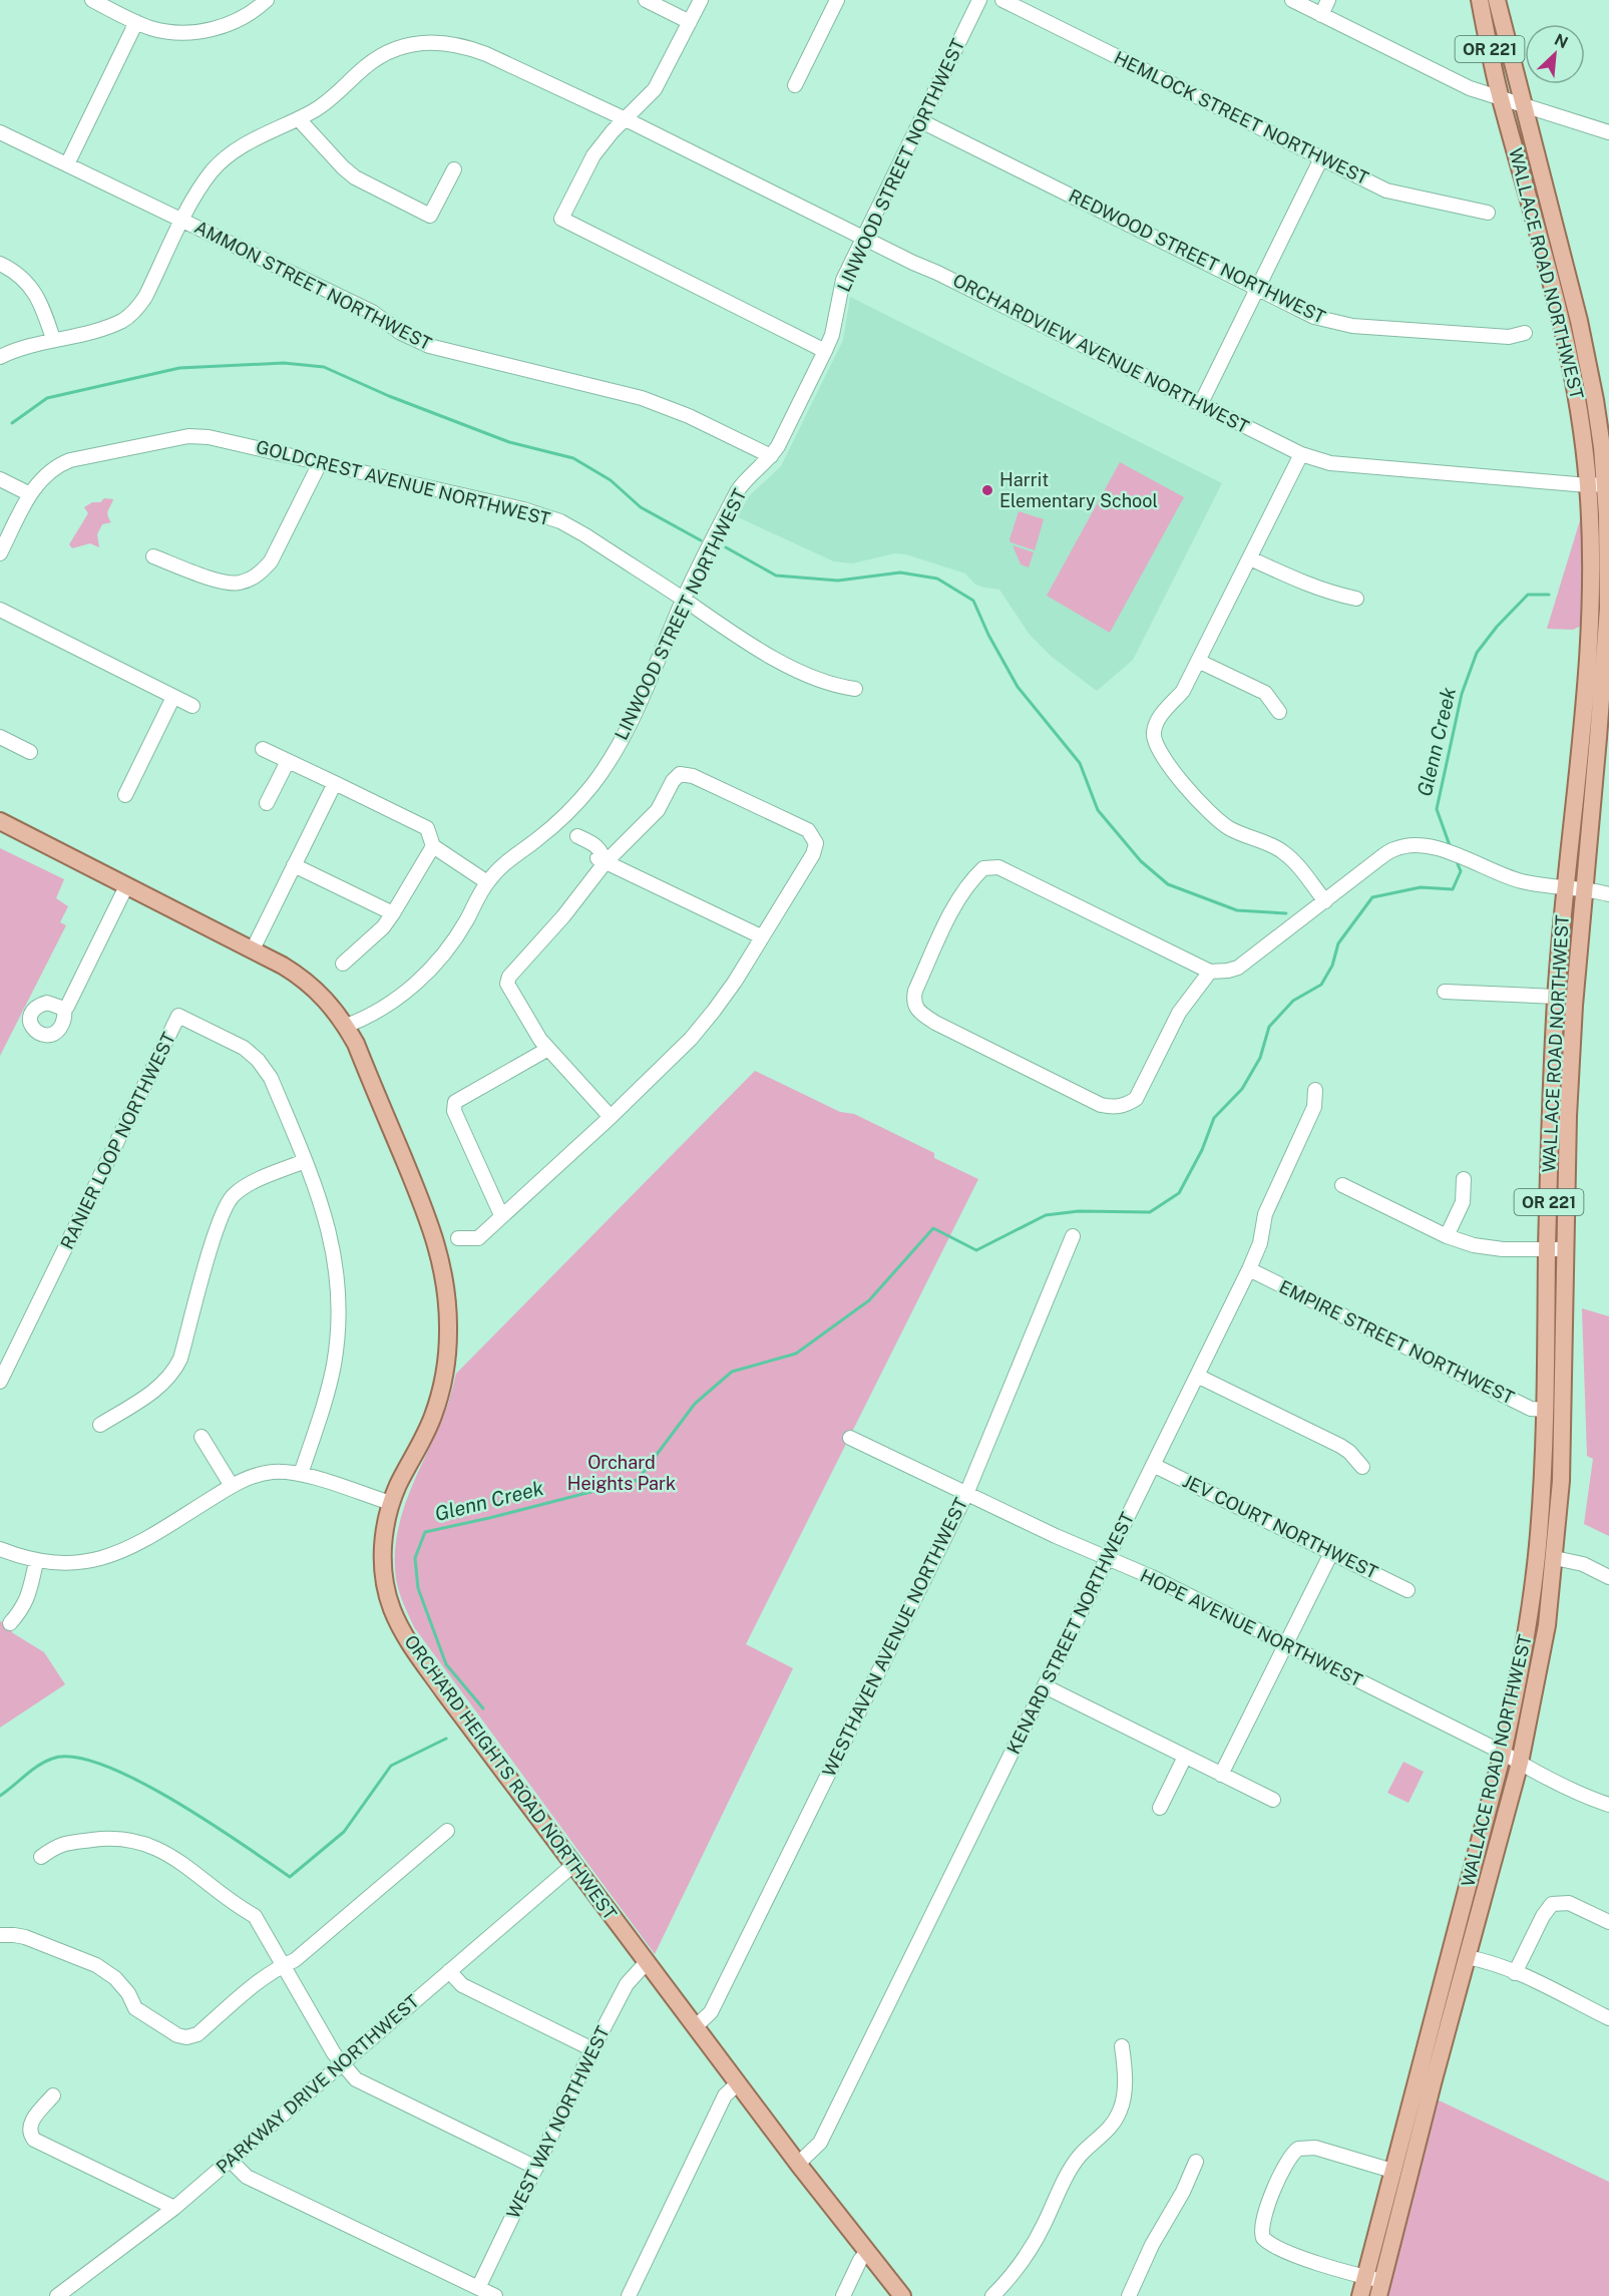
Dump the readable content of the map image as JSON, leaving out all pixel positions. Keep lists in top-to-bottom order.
{
  "streets": {
    "main road": ["OR 221", "WALLACE ROAD NORTHWEST", "ORCHARD HEIGHTS ROAD NORTHWEST"],
    "street": [
      "HEMLOCK STREET NORTHWEST",
      "LINWOOD STREET NORTHWEST",
      "REDWOOD STREET NORTHWEST",
      "AMMON STREET NORTHWEST",
      "ORCHARDVIEW AVENUE NORTHWEST",
      "GOLDCREST AVENUE NORTHWEST",
      "RANIER LOOP NORTHWEST",
      "EMPIRE STREET NORTHWEST",
      "JEV COURT NORTHWEST",
      "HOPE AVENUE NORTHWEST",
      "KENARD STREET NORTHWEST",
      "WESTHAVEN AVENUE NORTHWEST",
      "PARKWAY DRIVE NORTHWEST",
      "WEST WAY NORTHWEST"
    ]
  },
  "crossings": [
    ["LINWOOD STREET NORTHWEST", "REDWOOD STREET NORTHWEST"],
    ["LINWOOD STREET NORTHWEST", "AMMON STREET NORTHWEST"],
    ["LINWOOD STREET NORTHWEST", "ORCHARDVIEW AVENUE NORTHWEST"],
    ["LINWOOD STREET NORTHWEST", "GOLDCREST AVENUE NORTHWEST"],
    ["LINWOOD STREET NORTHWEST", "ORCHARD HEIGHTS ROAD NORTHWEST"],
    ["WALLACE ROAD NORTHWEST", "ORCHARDVIEW AVENUE NORTHWEST"],
    ["WALLACE ROAD NORTHWEST", "EMPIRE STREET NORTHWEST"],
    ["WALLACE ROAD NORTHWEST", "HOPE AVENUE NORTHWEST"],
    ["AMMON STREET NORTHWEST", "ORCHARDVIEW AVENUE NORTHWEST"],
    ["EMPIRE STREET NORTHWEST", "KENARD STREET NORTHWEST"],
    ["JEV COURT NORTHWEST", "KENARD STREET NORTHWEST"],
    ["HOPE AVENUE NORTHWEST", "KENARD STREET NORTHWEST"],
    ["HOPE AVENUE NORTHWEST", "WESTHAVEN AVENUE NORTHWEST"],
    ["KENARD STREET NORTHWEST", "ORCHARD HEIGHTS ROAD NORTHWEST"],
    ["WESTHAVEN AVENUE NORTHWEST", "ORCHARD HEIGHTS ROAD NORTHWEST"],
    ["ORCHARD HEIGHTS ROAD NORTHWEST", "PARKWAY DRIVE NORTHWEST"],
    ["ORCHARD HEIGHTS ROAD NORTHWEST", "WEST WAY NORTHWEST"]
  ],
  "water": ["Glenn Creek"],
  "parks": ["Orchard Heights Park"],
  "places": ["Harrit Elementary School"],
  "north": "top right"
}
